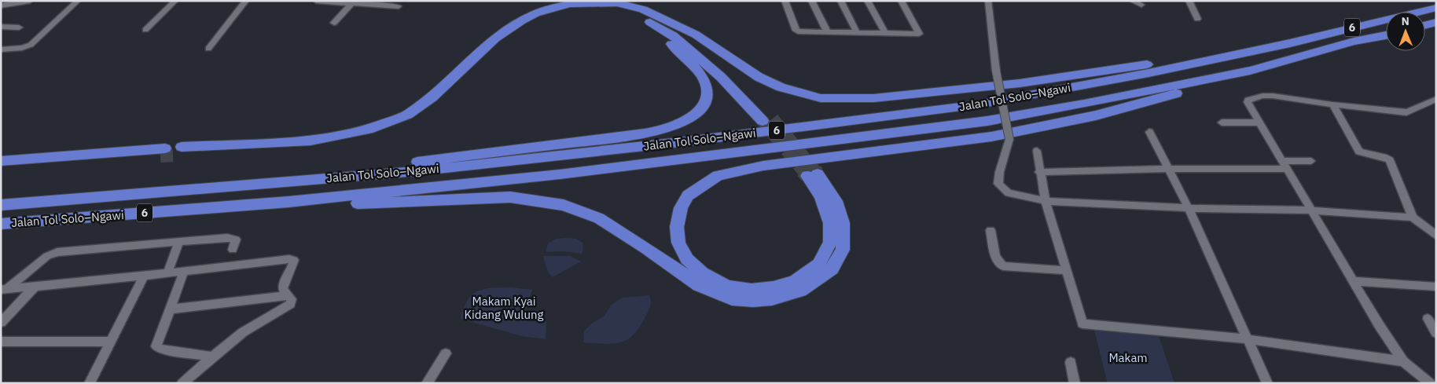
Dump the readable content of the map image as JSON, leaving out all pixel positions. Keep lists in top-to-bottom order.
{
  "streets": {
    "highway": ["6", "Jalan Tol Solo–Ngawi"]
  },
  "parks": ["Makam Kyai Kidang Wulung", "Makam"],
  "north": "top"
}
